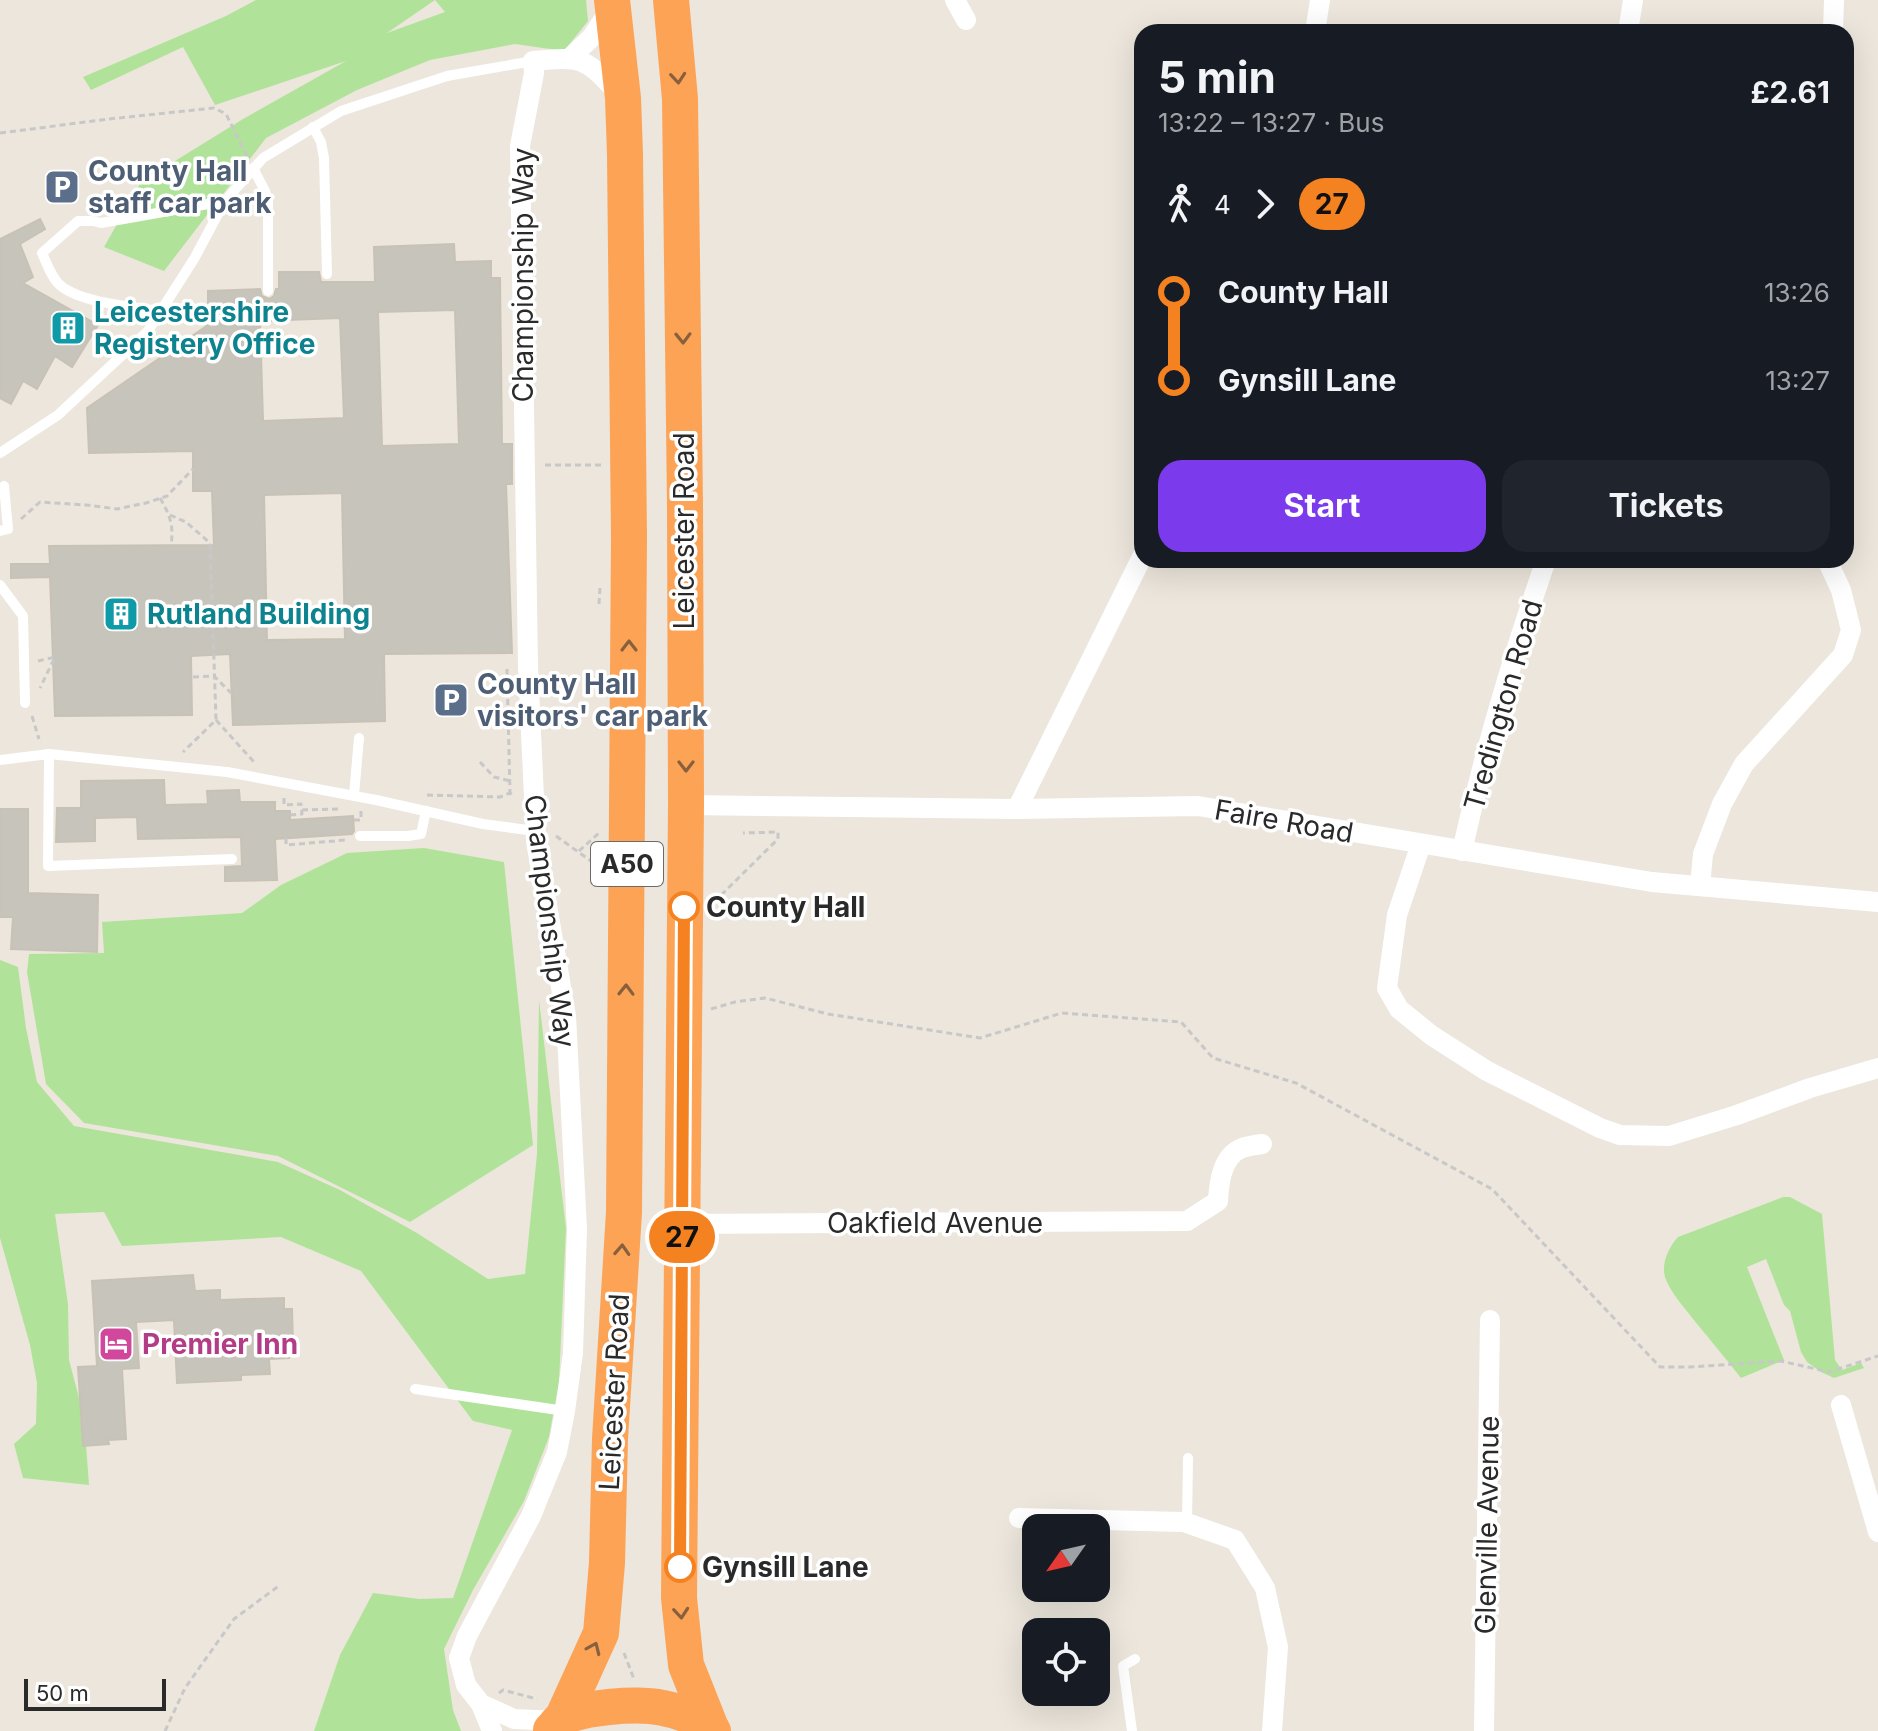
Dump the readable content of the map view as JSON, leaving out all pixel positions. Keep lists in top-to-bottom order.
{
  "streets": {
    "highway": ["Leicester Road", "A50"],
    "street": [
      "Championship Way",
      "Tredington Road",
      "Faire Road",
      "Oakfield Avenue",
      "Glenville Avenue"
    ]
  },
  "crossings": [
    ["Leicester Road", "Faire Road"],
    ["Leicester Road", "A50"],
    ["Leicester Road", "Oakfield Avenue"],
    ["Tredington Road", "Faire Road"]
  ],
  "places": {
    "parking": ["County Hall staff car park", "County Hall visitors' car park"],
    "building": ["Leicestershire Registery Office", "Rutland Building"],
    "other": ["County Hall", "Gynsill Lane"],
    "hotel": ["Premier Inn"]
  },
  "lines": ["bus line 27"],
  "scale_bar": "50 m",
  "north": "bottom left",
  "page": {
    "on_map": "27",
    "heading": ["5 min", "13:22 – 13:27 · Bus", "£2.61"],
    "legs": ["4", "27"],
    "list": [
      {
        "name": "County Hall",
        "value": "13:26"
      },
      {
        "name": "Gynsill Lane",
        "value": "13:27"
      }
    ],
    "buttons": ["Start", "Tickets"],
    "scale": "50 m"
  }
}
